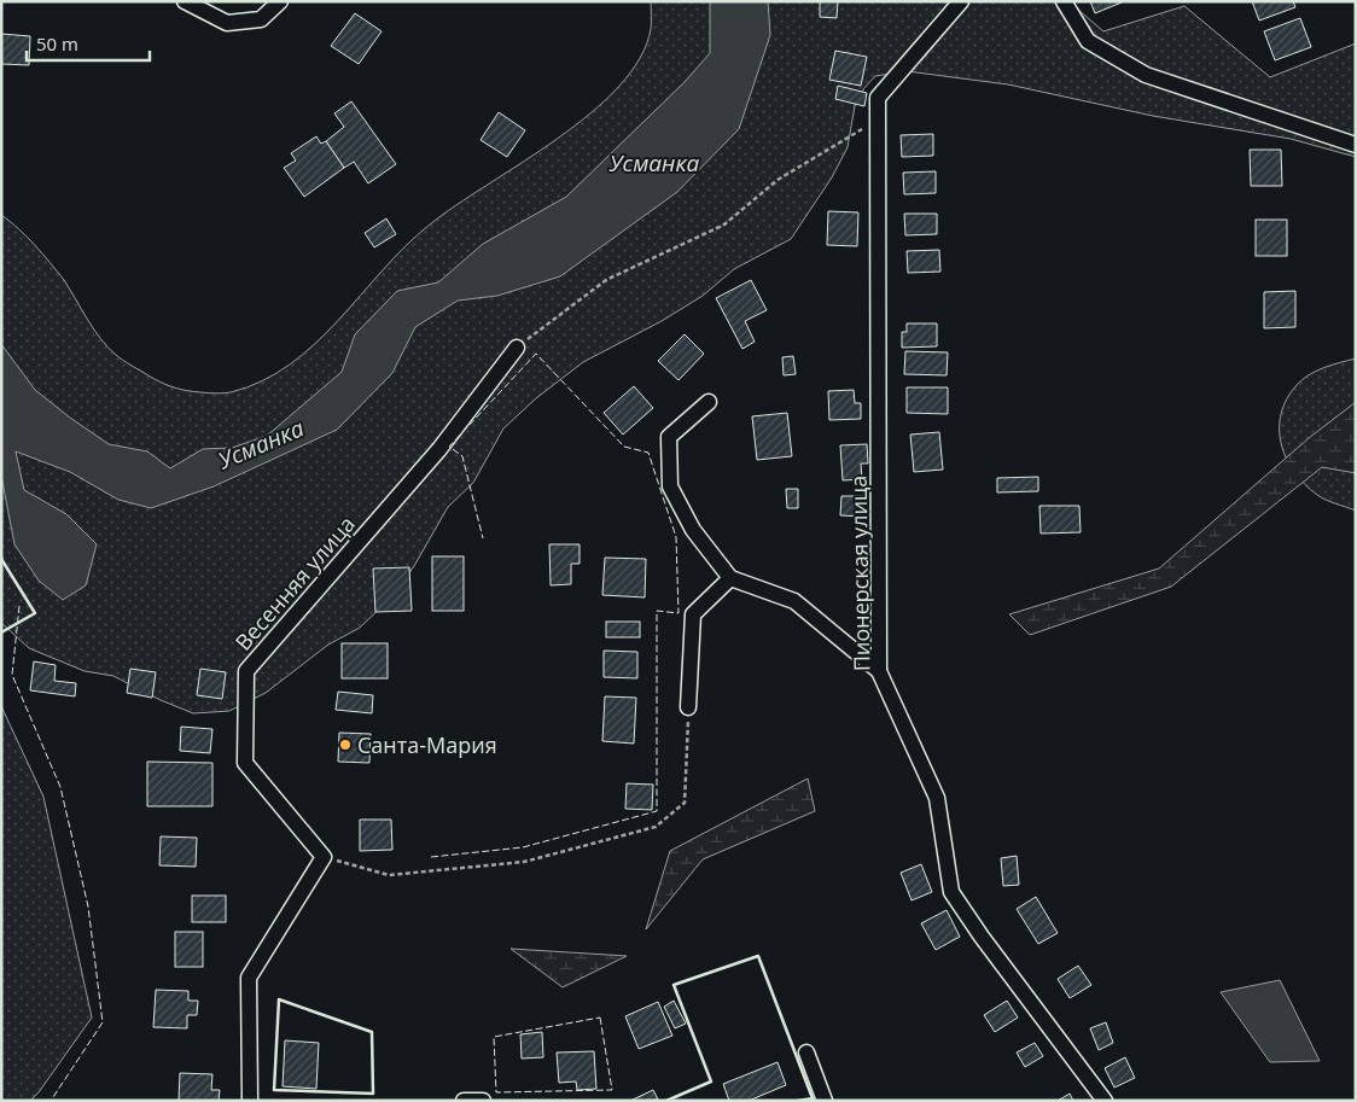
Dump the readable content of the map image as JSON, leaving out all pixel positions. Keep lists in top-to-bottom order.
{
  "streets": {
    "street": ["Пионерская улица", "Весенняя улица"]
  },
  "water": ["Усманка"],
  "places": ["Санта-Мария"],
  "scale_bar": "50 m"
}
